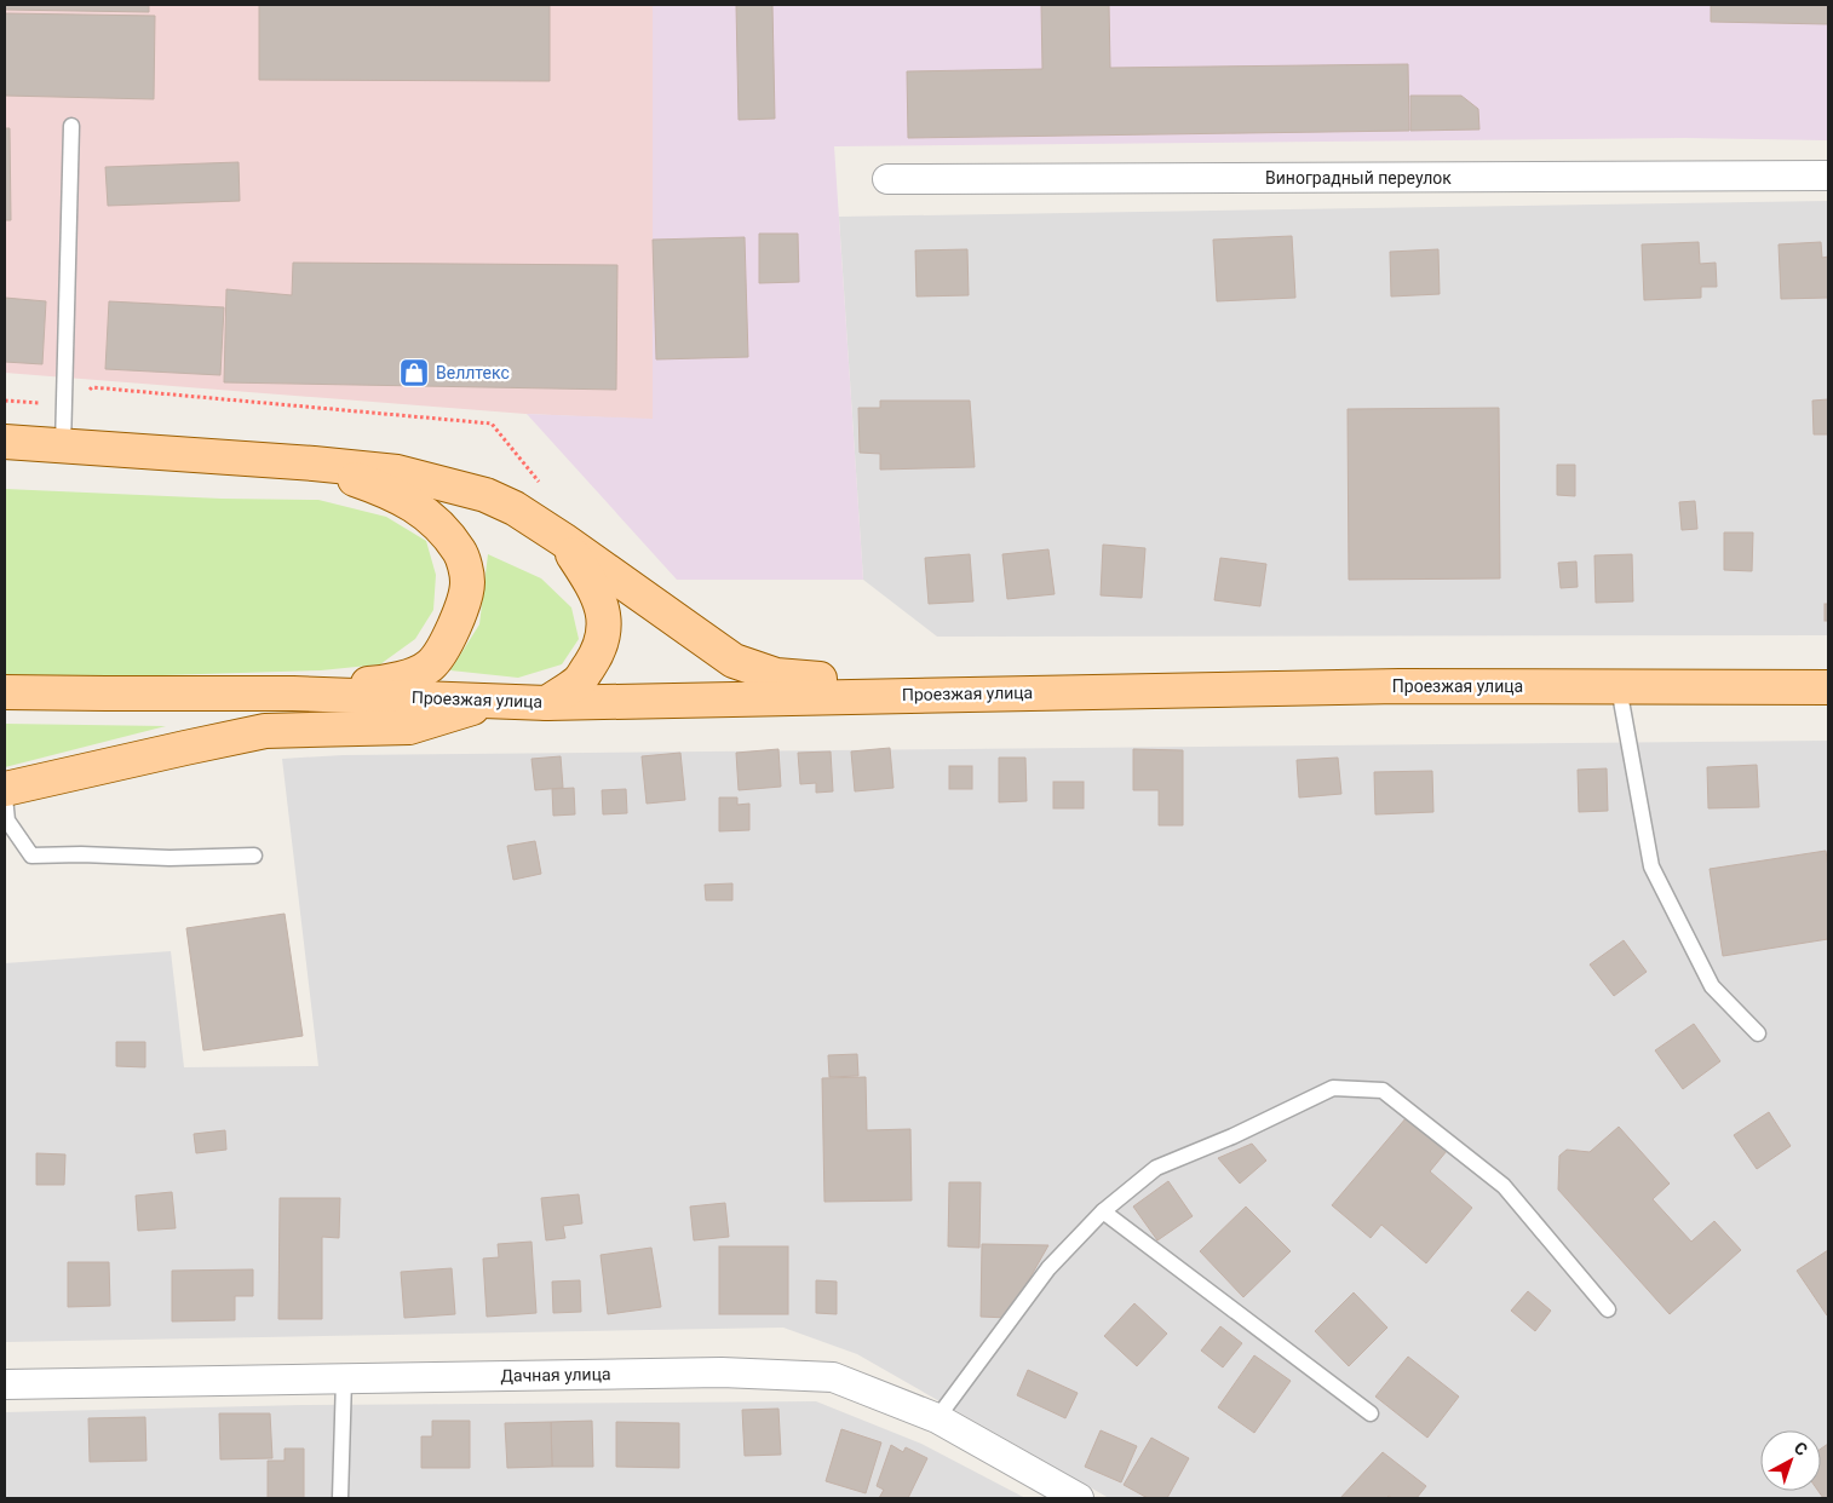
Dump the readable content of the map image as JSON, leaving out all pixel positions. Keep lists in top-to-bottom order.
{
  "streets": {
    "main road": ["Проезжая улица"],
    "street": ["Виноградный переулок", "Дачная улица"]
  },
  "places": {
    "shop": ["Веллтекс"]
  },
  "north": "top right"
}
